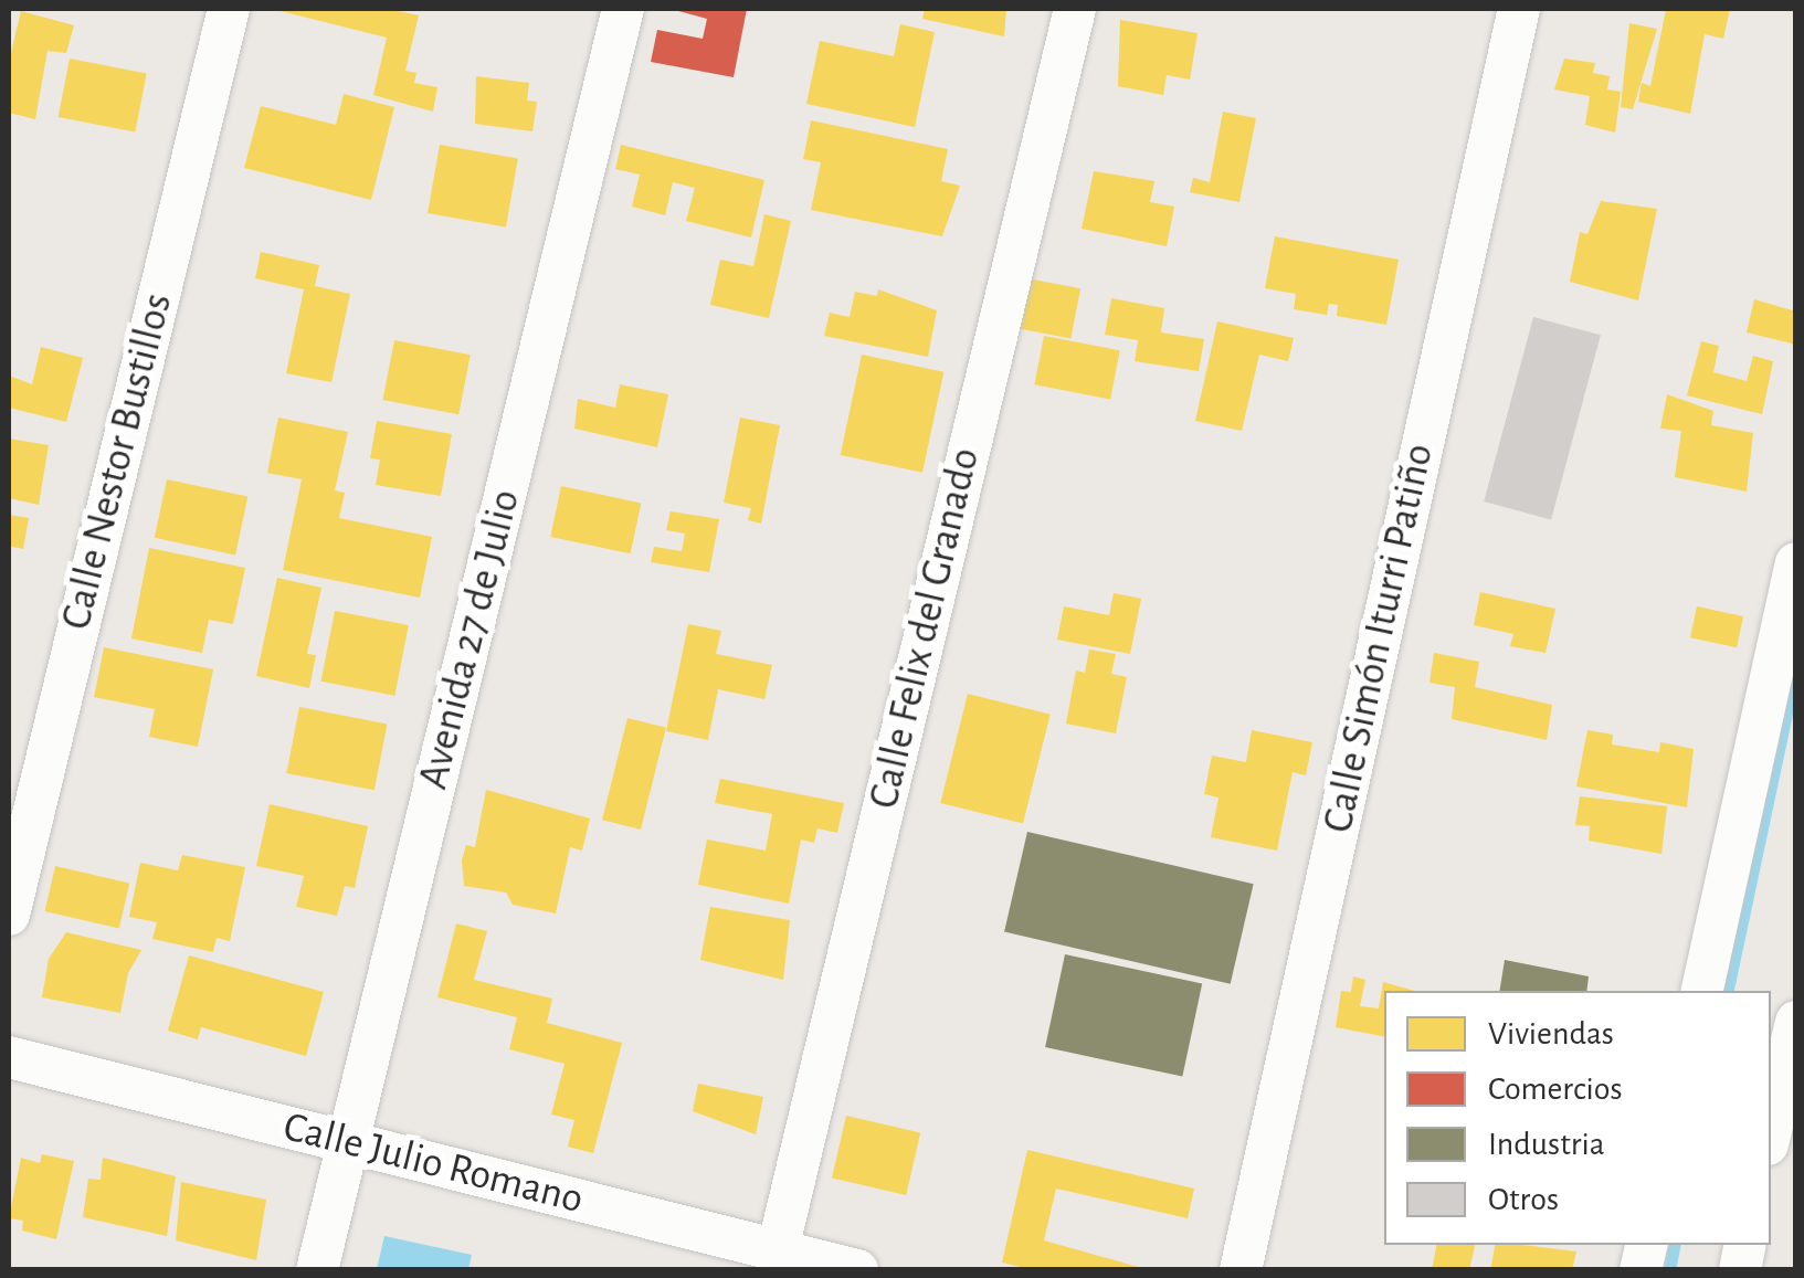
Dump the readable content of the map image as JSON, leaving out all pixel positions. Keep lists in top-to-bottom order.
{
  "streets": {
    "street": [
      "Calle Nestor Bustillos",
      "Calle Felix del Granado",
      "Calle Simón Iturri Patiño",
      "Avenida 27 de Julio",
      "Calle Julio Romano"
    ]
  },
  "crossings": [
    ["Calle Felix del Granado", "Calle Julio Romano"],
    ["Avenida 27 de Julio", "Calle Julio Romano"]
  ],
  "legend": [
    "Viviendas",
    "Comercios",
    "Industria",
    "Otros"
  ]
}
